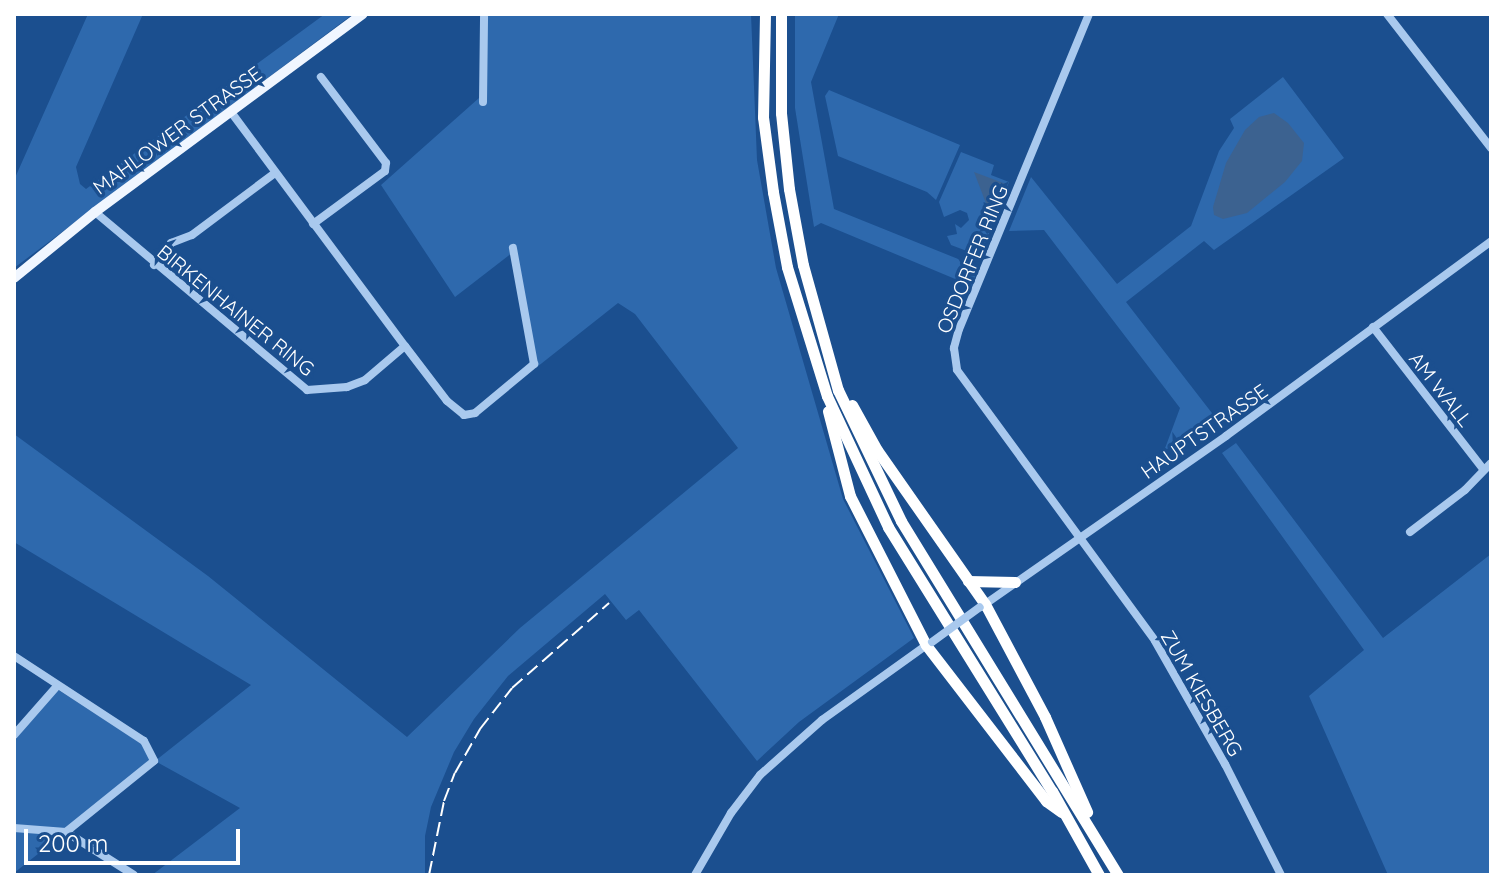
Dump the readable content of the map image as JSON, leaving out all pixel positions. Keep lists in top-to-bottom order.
{
  "streets": {
    "main road": ["MAHLOWER STRASSE"],
    "street": [
      "OSDORFER RING",
      "BIRKENHAINER RING",
      "AM WALL",
      "HAUPTSTRASSE",
      "ZUM KIESBERG"
    ]
  },
  "crossings": [
    ["MAHLOWER STRASSE", "BIRKENHAINER RING"],
    ["OSDORFER RING", "HAUPTSTRASSE"],
    ["OSDORFER RING", "ZUM KIESBERG"],
    ["AM WALL", "HAUPTSTRASSE"],
    ["HAUPTSTRASSE", "ZUM KIESBERG"]
  ],
  "scale_bar": "200 m"
}
